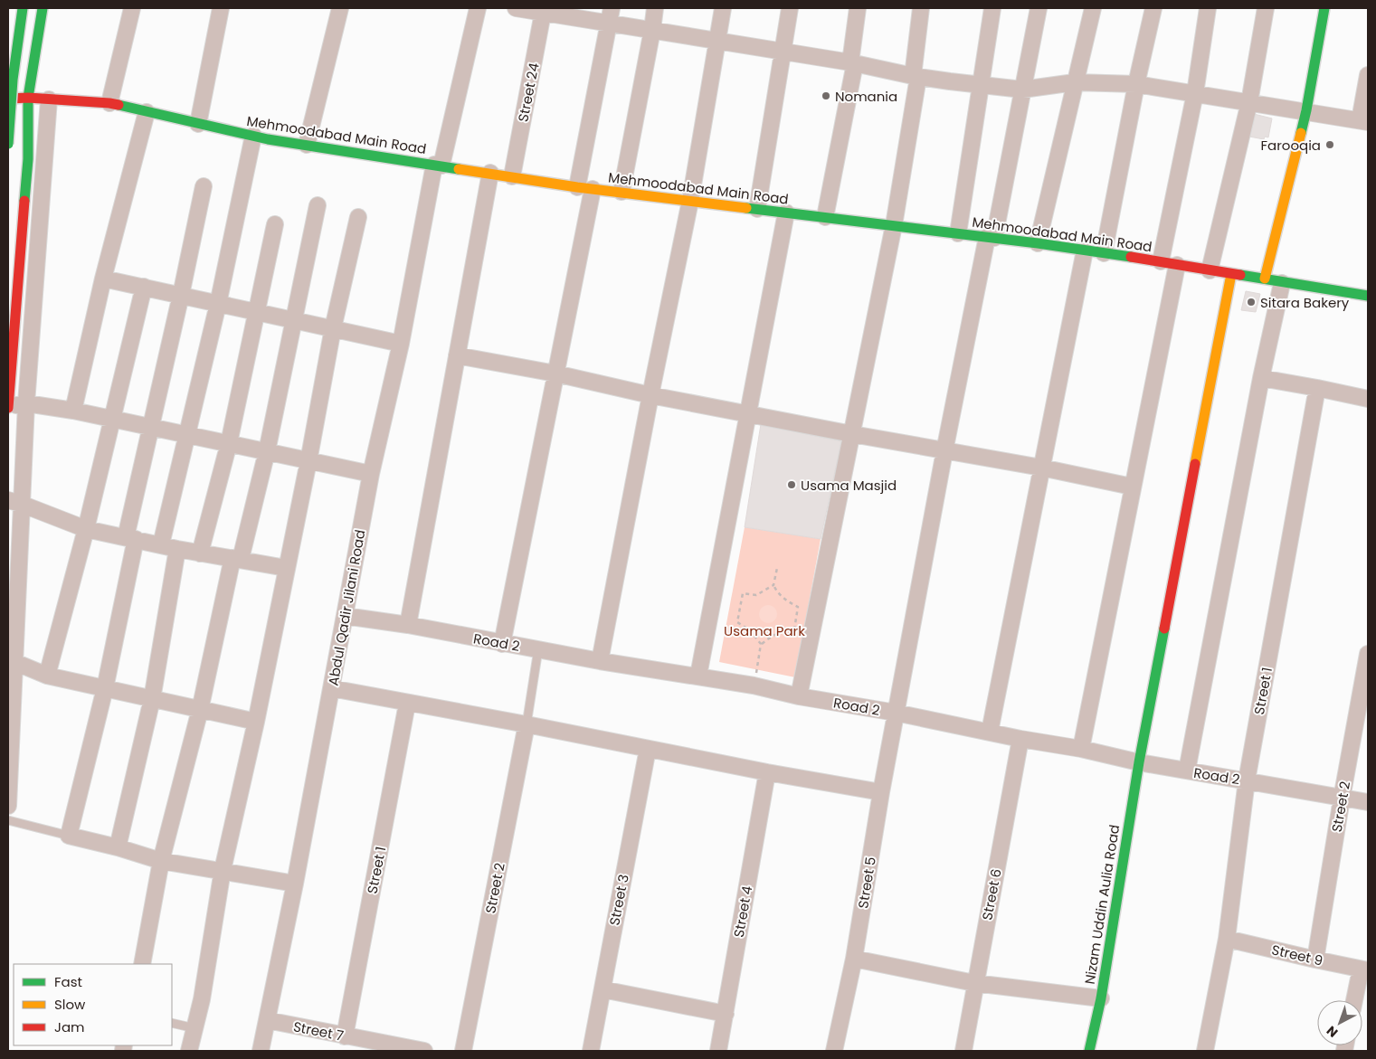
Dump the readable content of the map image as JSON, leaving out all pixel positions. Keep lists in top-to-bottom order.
{
  "streets": {
    "main road": ["Mehmoodabad Main Road", "Nizam Uddin Aulia Road"],
    "street": [
      "Street 24",
      "Abdul Qadir Jilani Road",
      "Road 2",
      "Street 1",
      "Street 2",
      "Street 5",
      "Street 6",
      "Street 3",
      "Street 4",
      "Street 9",
      "Street 7"
    ]
  },
  "crossings": [
    ["Street 24", "Mehmoodabad Main Road"],
    ["Mehmoodabad Main Road", "Abdul Qadir Jilani Road"],
    ["Mehmoodabad Main Road", "Street 5"],
    ["Mehmoodabad Main Road", "Nizam Uddin Aulia Road"],
    ["Abdul Qadir Jilani Road", "Road 2"],
    ["Abdul Qadir Jilani Road", "Street 7"],
    ["Road 2", "Street 1"],
    ["Road 2", "Street 2"],
    ["Road 2", "Street 5"],
    ["Road 2", "Street 6"],
    ["Road 2", "Nizam Uddin Aulia Road"],
    ["Street 1", "Street 9"],
    ["Street 1", "Street 7"],
    ["Street 2", "Street 9"]
  ],
  "parks": ["Usama Park"],
  "places": [
    "Nomania",
    "Farooqia",
    "Sitara Bakery",
    "Usama Masjid"
  ],
  "legend": ["Fast", "Slow", "Jam"],
  "north": "bottom left"
}
